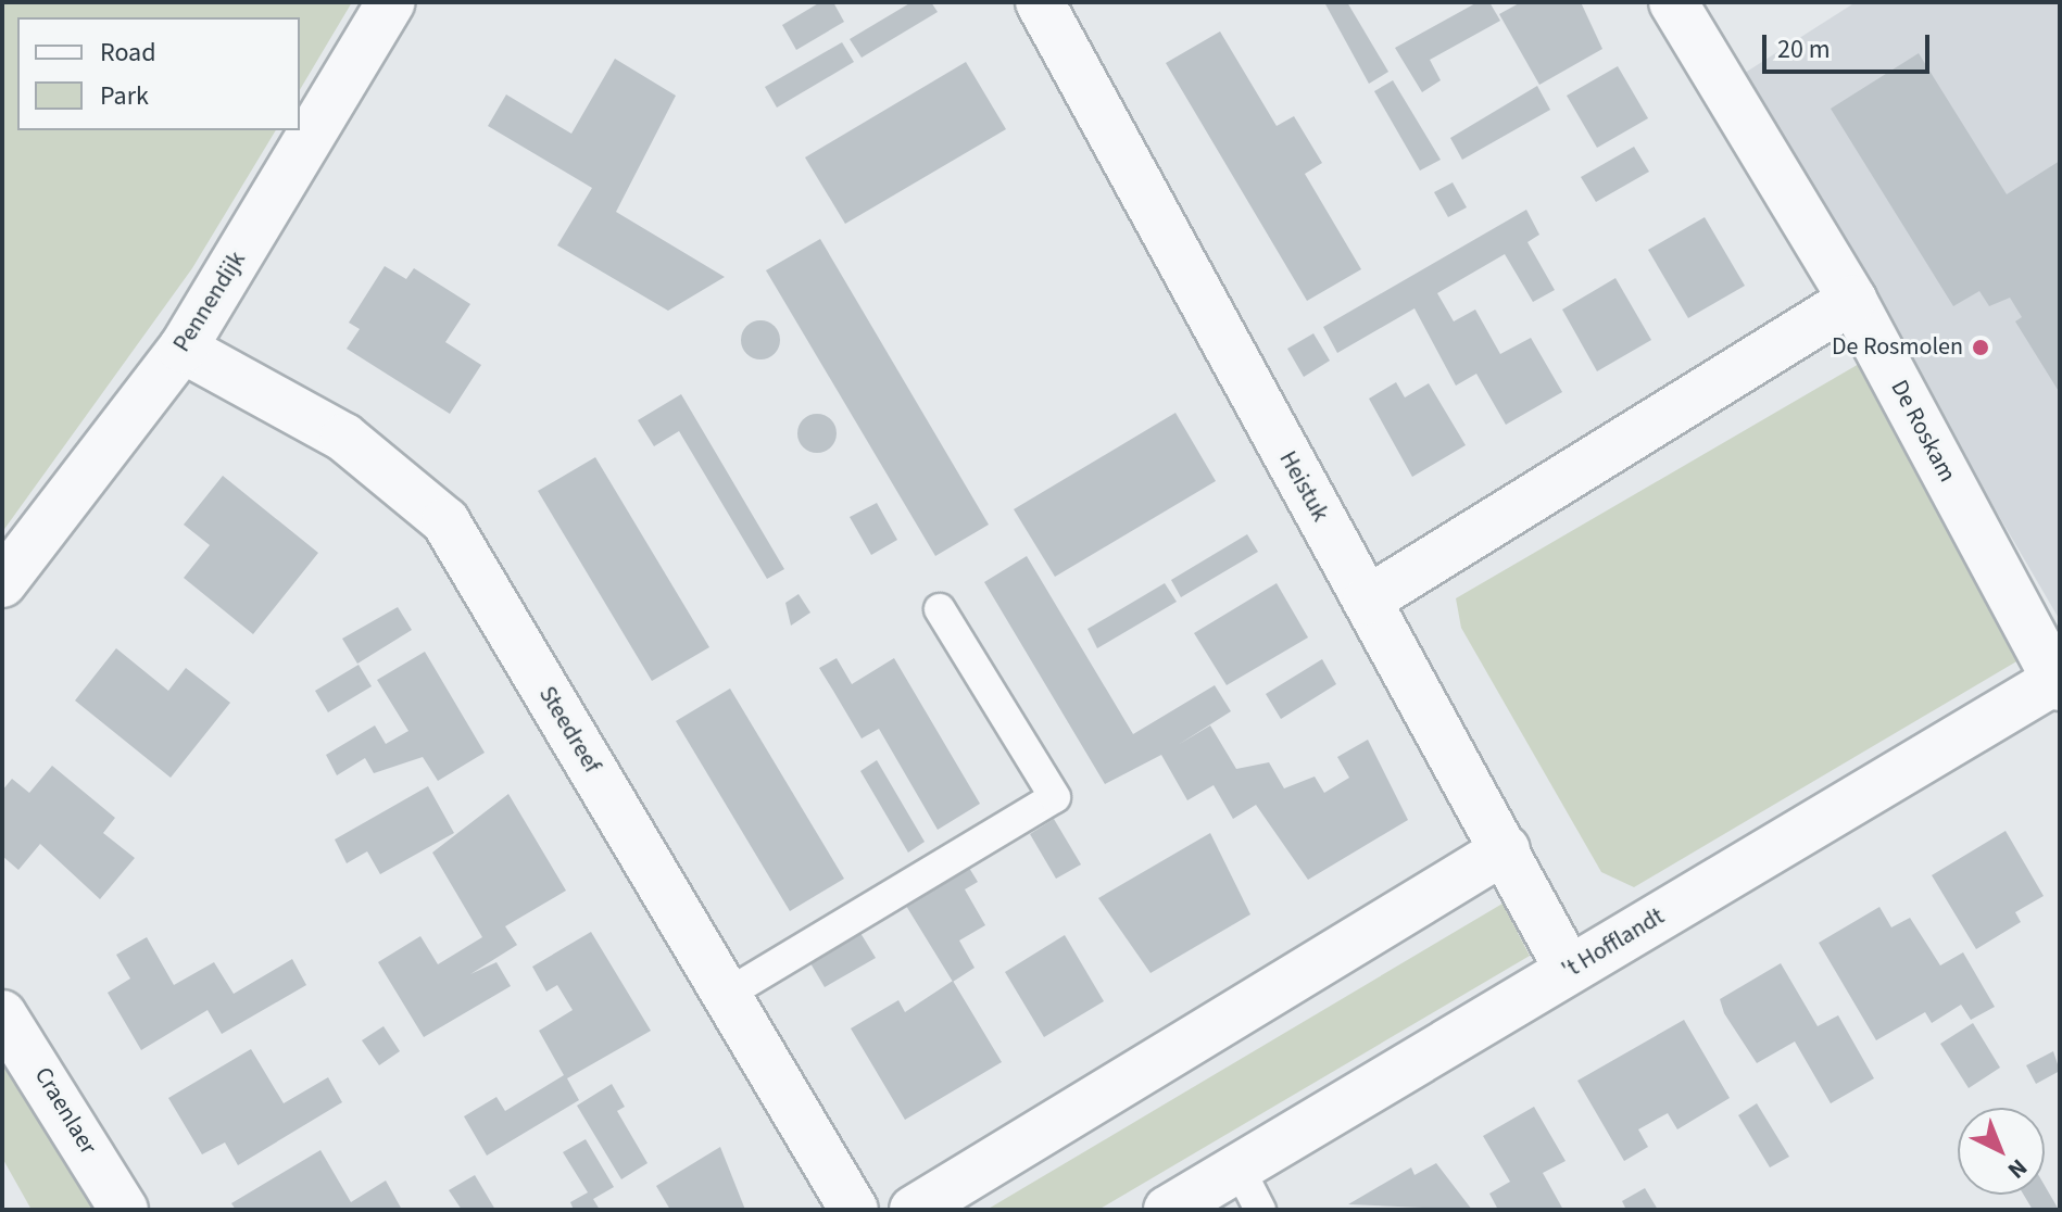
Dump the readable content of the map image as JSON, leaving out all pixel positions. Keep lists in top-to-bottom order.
{
  "streets": {
    "street": [
      "Pennendijk",
      "De Roskam",
      "Heistuk",
      "Steedreef",
      "'t Hofflandt",
      "Craenlaer"
    ]
  },
  "crossings": [
    ["Pennendijk", "Steedreef"],
    ["De Roskam", "'t Hofflandt"],
    ["Heistuk", "'t Hofflandt"]
  ],
  "places": ["De Rosmolen"],
  "legend": ["Road", "Park"],
  "scale_bar": "20 m",
  "north": "bottom right"
}
